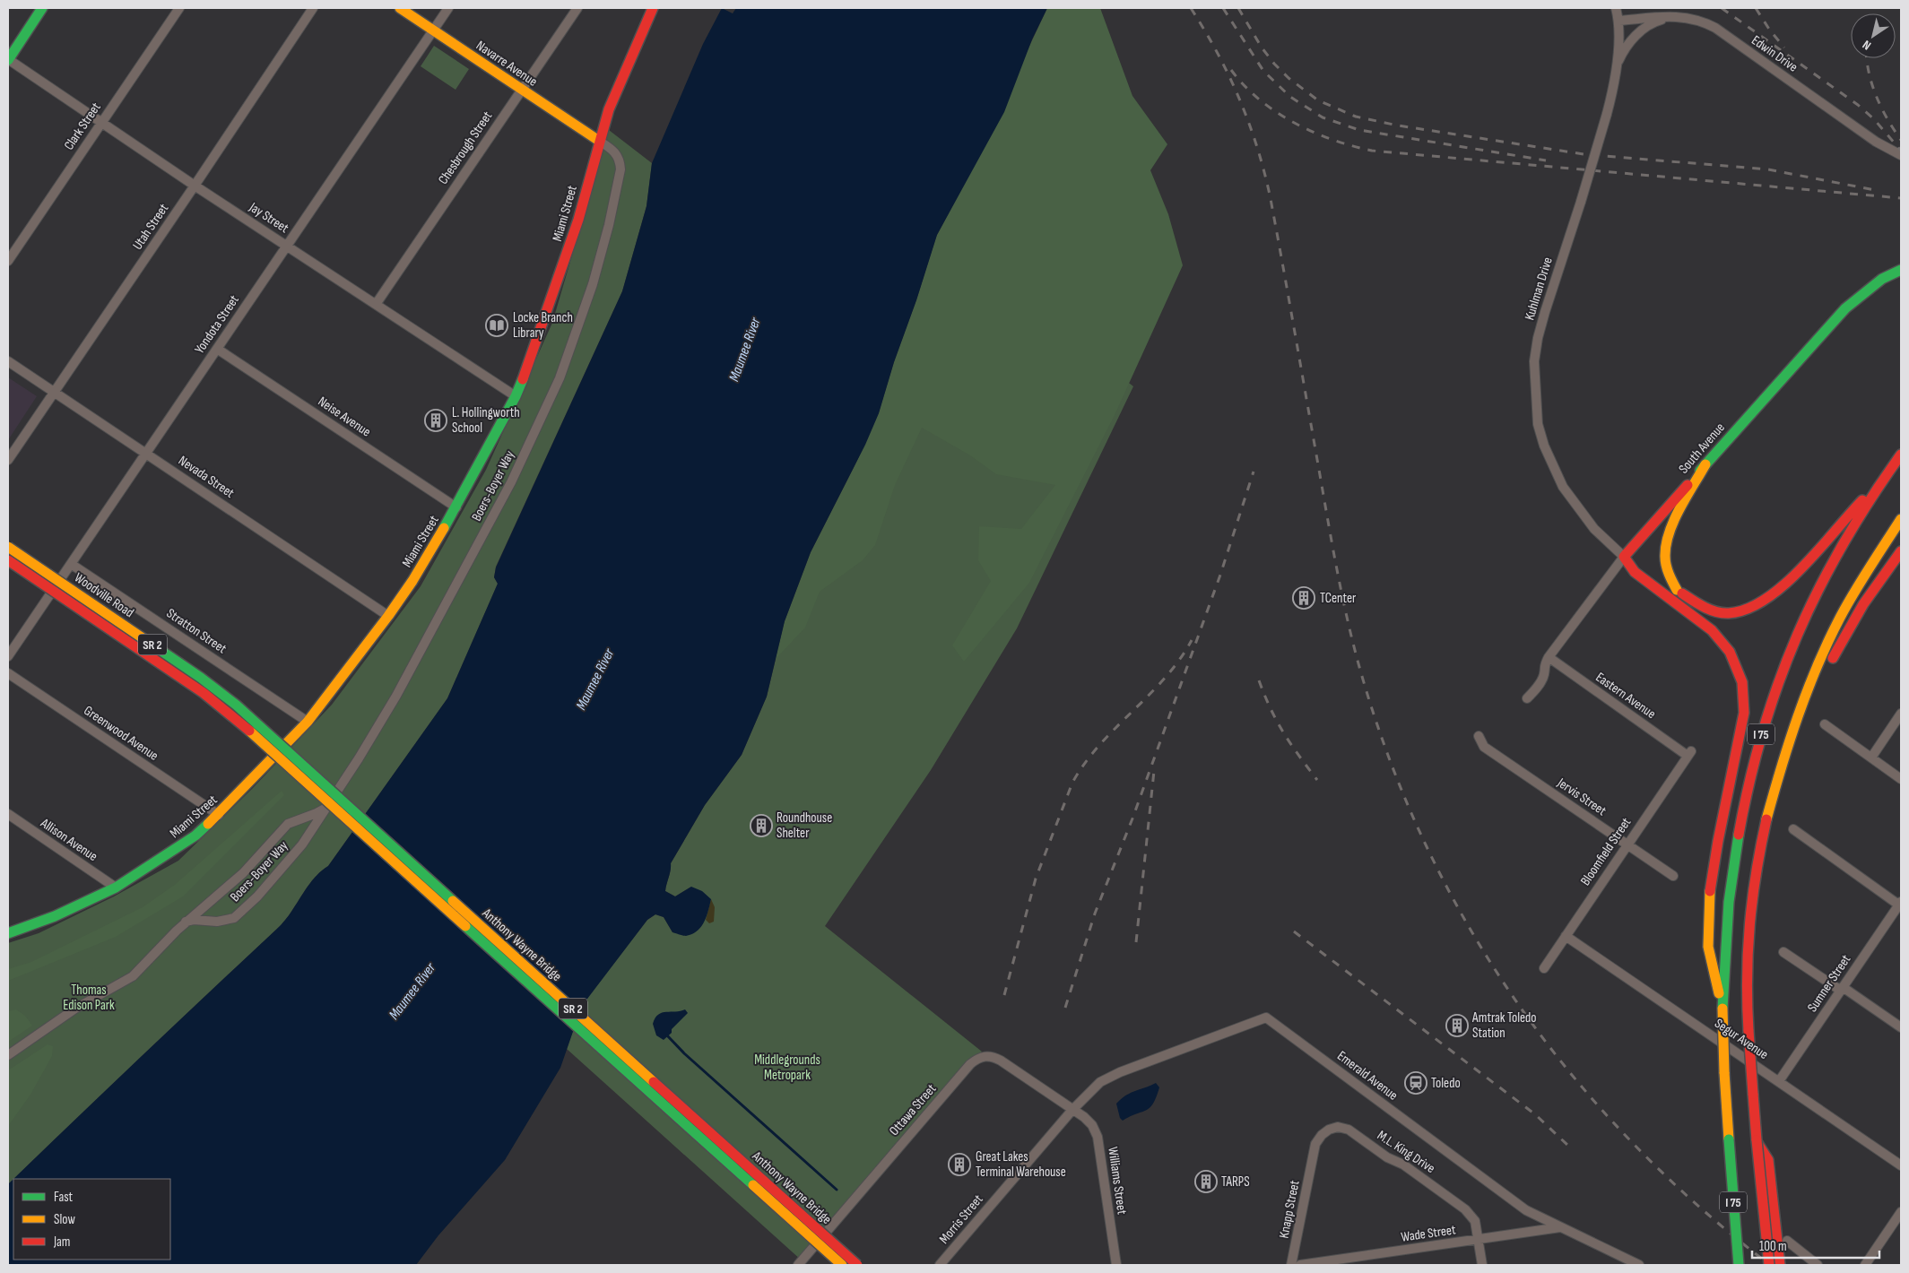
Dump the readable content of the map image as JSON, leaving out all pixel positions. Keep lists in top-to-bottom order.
{
  "streets": {
    "main road": [
      "Navarre Avenue",
      "Miami Street",
      "South Avenue",
      "Woodville Road",
      "SR 2",
      "I 75",
      "Anthony Wayne Bridge"
    ],
    "street": [
      "Edwin Drive",
      "Clark Street",
      "Chesbrough Street",
      "Jay Street",
      "Utah Street",
      "Kuhlman Drive",
      "Yondota Street",
      "Neise Avenue",
      "Nevada Street",
      "Boers-Boyer Way",
      "Stratton Street",
      "Eastern Avenue",
      "Greenwood Avenue",
      "Jervis Street",
      "Allison Avenue",
      "Bloomfield Street",
      "Sumner Street",
      "Segur Avenue",
      "Emerald Avenue",
      "Ottawa Street",
      "M.L. King Drive",
      "Williams Street",
      "Knapp Street",
      "Morris Street",
      "Wade Street"
    ]
  },
  "crossings": [
    ["Edwin Drive", "Kuhlman Drive"],
    ["Navarre Avenue", "Chesbrough Street"],
    ["Navarre Avenue", "Miami Street"],
    ["Navarre Avenue", "Yondota Street"],
    ["Navarre Avenue", "Boers-Boyer Way"],
    ["Clark Street", "Jay Street"],
    ["Chesbrough Street", "Jay Street"],
    ["Miami Street", "Jay Street"],
    ["Miami Street", "Neise Avenue"],
    ["Miami Street", "Nevada Street"],
    ["Miami Street", "Boers-Boyer Way"],
    ["Miami Street", "Stratton Street"],
    ["Miami Street", "Greenwood Avenue"],
    ["Miami Street", "Allison Avenue"],
    ["Jay Street", "Utah Street"],
    ["Jay Street", "Yondota Street"],
    ["Utah Street", "Nevada Street"],
    ["Kuhlman Drive", "South Avenue"],
    ["Yondota Street", "Neise Avenue"],
    ["Yondota Street", "Nevada Street"],
    ["Yondota Street", "Stratton Street"],
    ["South Avenue", "Eastern Avenue"],
    ["Woodville Road", "Anthony Wayne Bridge"],
    ["Eastern Avenue", "Bloomfield Street"],
    ["Jervis Street", "Bloomfield Street"],
    ["Bloomfield Street", "Segur Avenue"],
    ["Sumner Street", "Segur Avenue"],
    ["Emerald Avenue", "Ottawa Street"],
    ["Emerald Avenue", "Williams Street"],
    ["Emerald Avenue", "Morris Street"],
    ["Emerald Avenue", "Wade Street"],
    ["Ottawa Street", "Williams Street"],
    ["Ottawa Street", "Morris Street"],
    ["M.L. King Drive", "Knapp Street"],
    ["M.L. King Drive", "Wade Street"],
    ["Williams Street", "Morris Street"]
  ],
  "water": ["Maumee River"],
  "parks": ["Thomas Edison Park", "Middlegrounds Metropark"],
  "places": {
    "library": ["Locke Branch Library"],
    "building": [
      "L. Hollingworth School",
      "TCenter",
      "Roundhouse Shelter",
      "Amtrak Toledo Station",
      "Great Lakes Terminal Warehouse",
      "TARPS"
    ],
    "station": ["Toledo"]
  },
  "legend": ["Fast", "Slow", "Jam"],
  "scale_bar": "100 m",
  "north": "bottom left"
}
